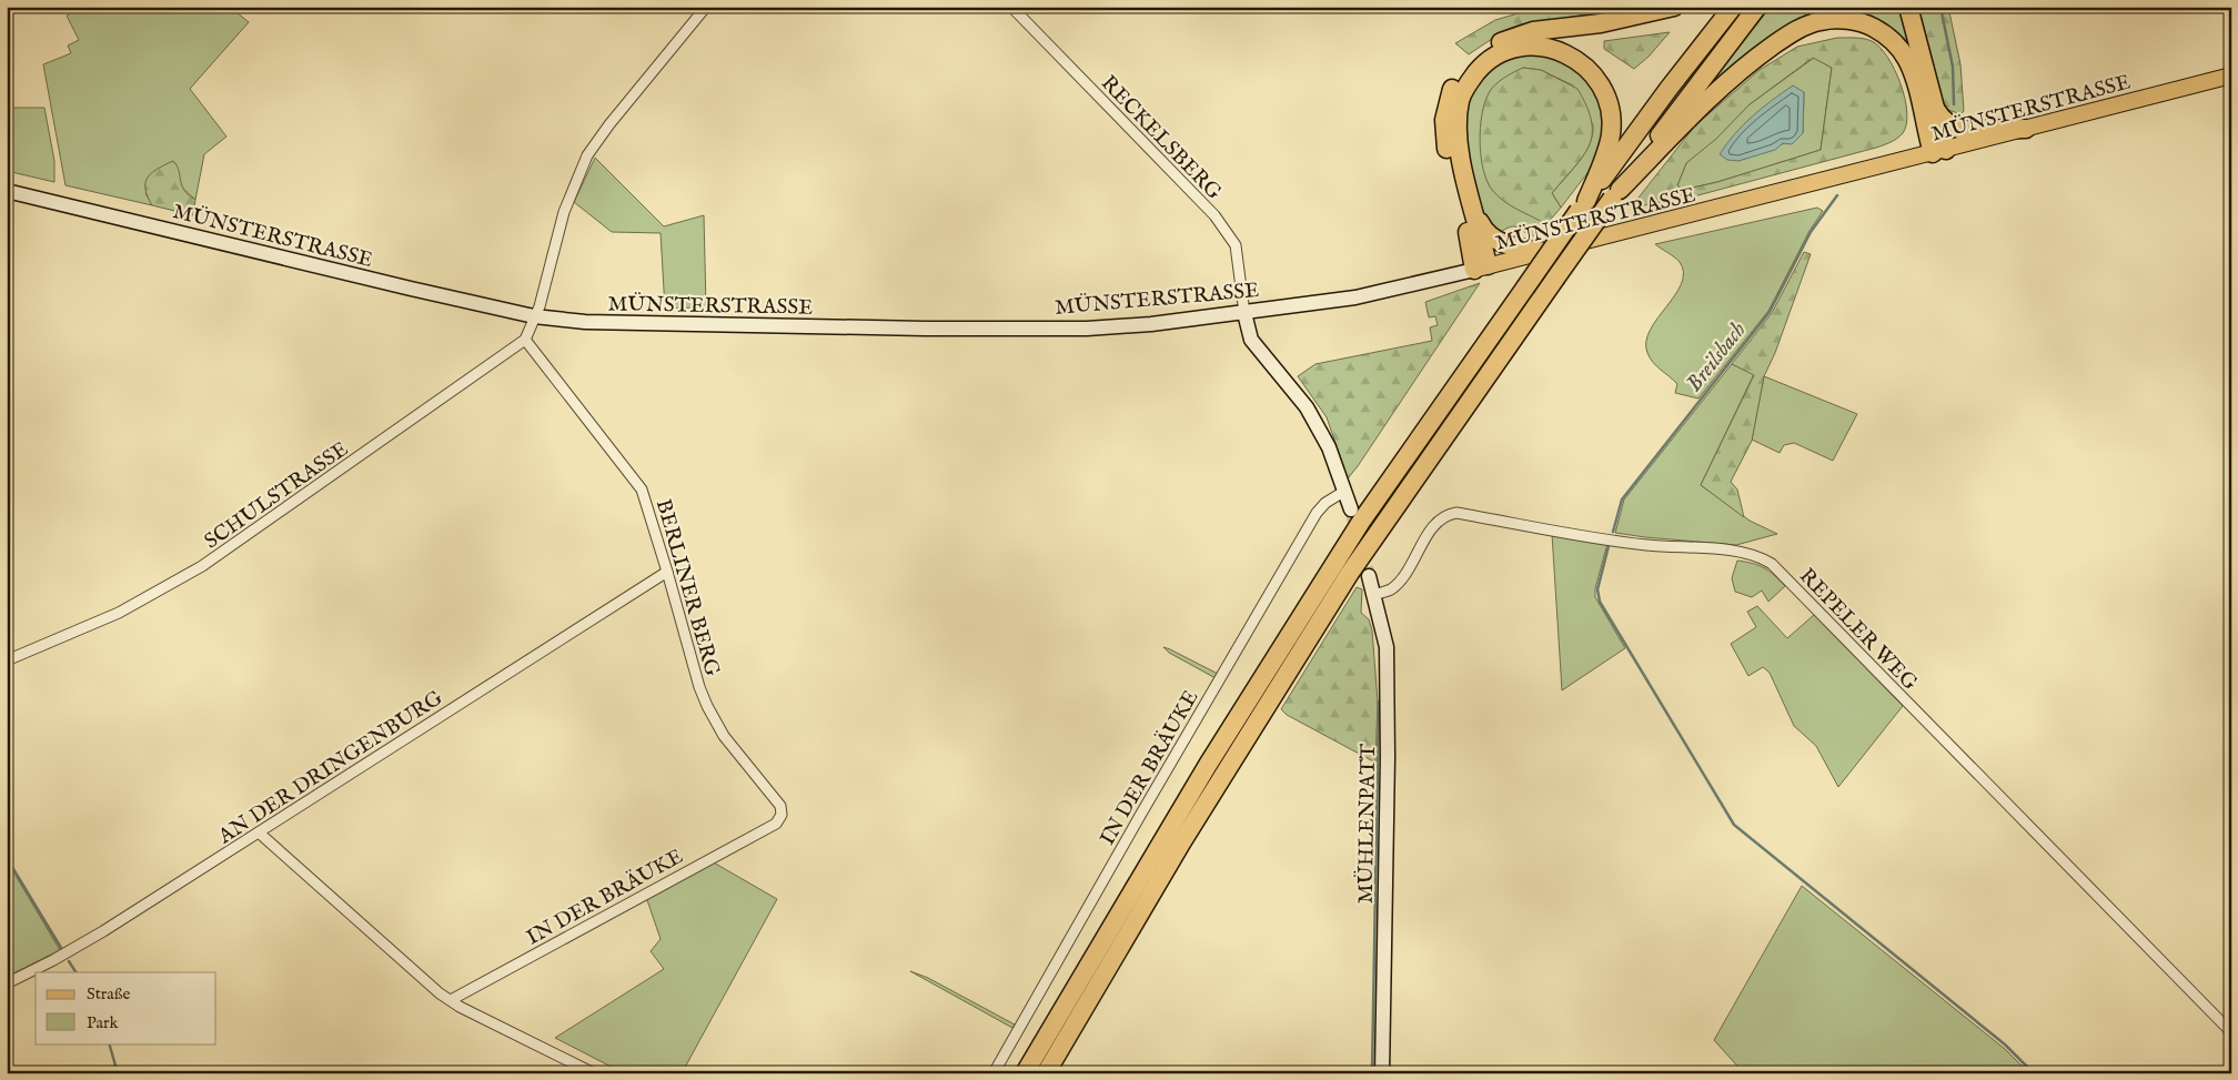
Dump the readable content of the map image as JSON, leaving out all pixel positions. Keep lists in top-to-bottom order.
{
  "streets": {
    "main road": ["MÜNSTERSTRASSE", "MÜHLENPATT"],
    "street": [
      "RECKELSBERG",
      "SCHULSTRASSE",
      "BERLINER BERG",
      "REPELER WEG",
      "AN DER DRINGENBURG",
      "IN DER BRÄUKE"
    ]
  },
  "crossings": [
    ["MÜNSTERSTRASSE", "RECKELSBERG"],
    ["SCHULSTRASSE", "BERLINER BERG"],
    ["BERLINER BERG", "AN DER DRINGENBURG"],
    ["BERLINER BERG", "IN DER BRÄUKE"],
    ["REPELER WEG", "MÜHLENPATT"]
  ],
  "water": ["Breilsbach"],
  "legend": ["Straße", "Park"]
}
